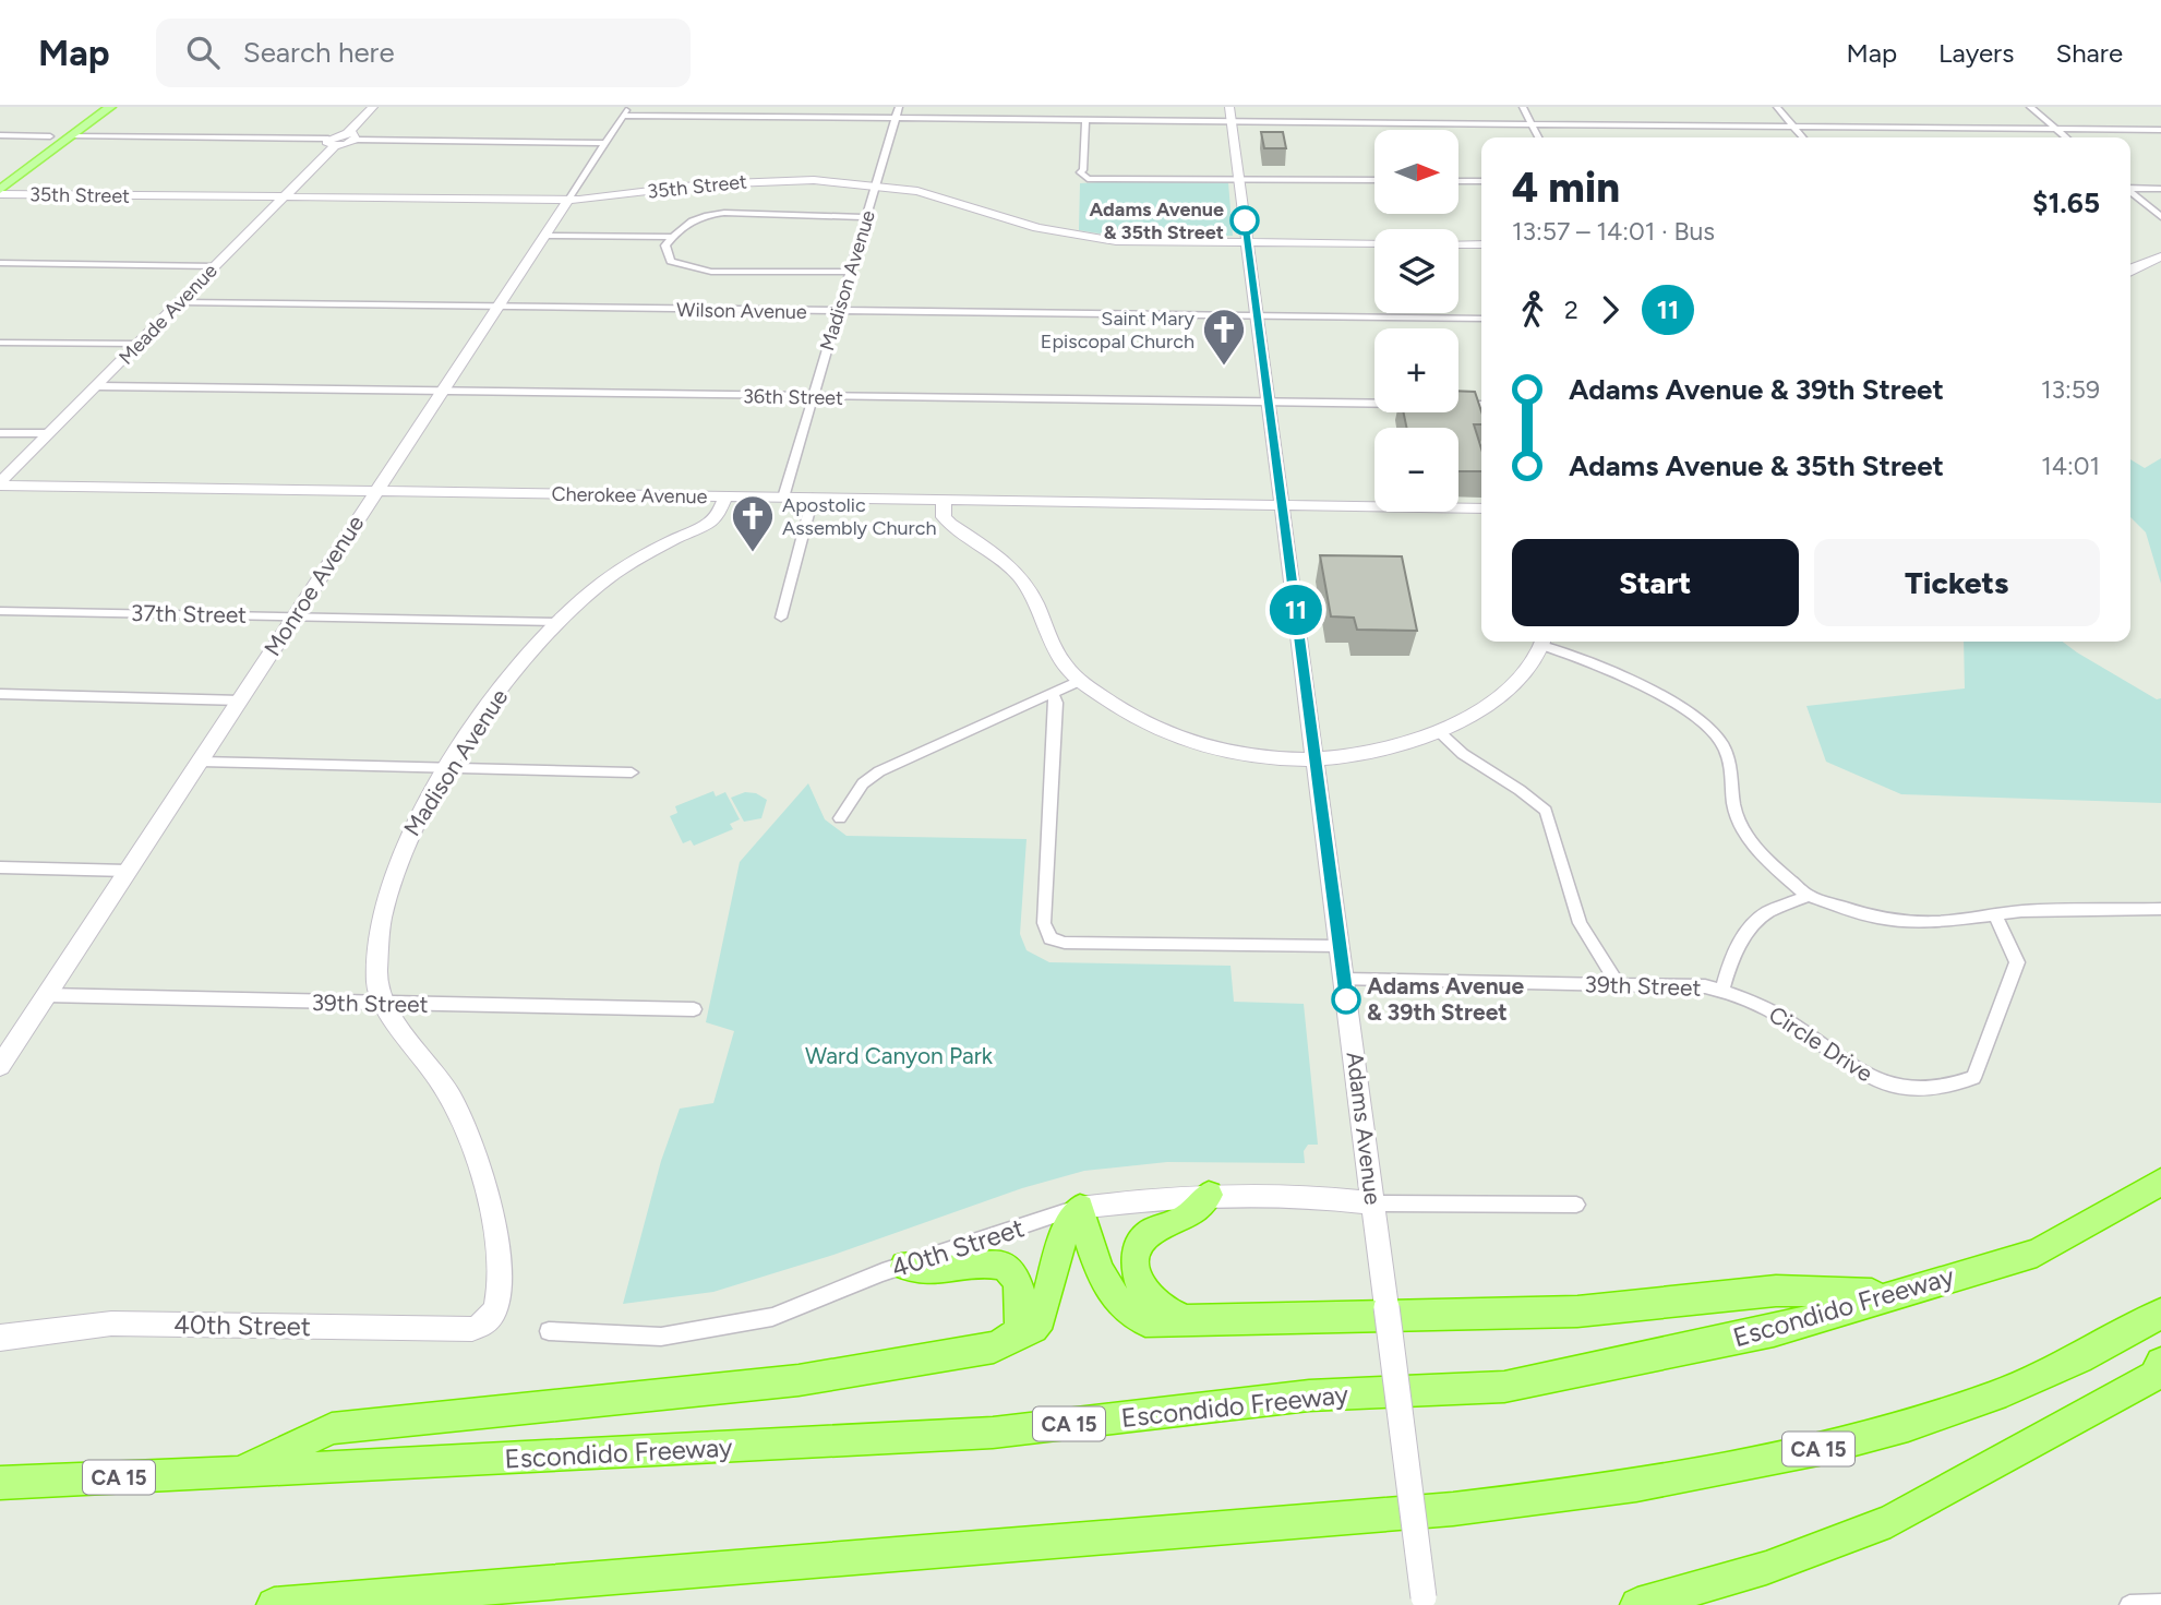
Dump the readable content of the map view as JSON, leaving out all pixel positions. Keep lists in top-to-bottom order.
{
  "streets": {
    "highway": ["Escondido Freeway", "CA 15"],
    "street": [
      "35th Street",
      "Madison Avenue",
      "Wilson Avenue",
      "Meade Avenue",
      "36th Street",
      "Cherokee Avenue",
      "Monroe Avenue",
      "37th Street",
      "39th Street",
      "Circle Drive",
      "Adams Avenue",
      "40th Street"
    ]
  },
  "crossings": [
    ["35th Street", "Madison Avenue"],
    ["35th Street", "Meade Avenue"],
    ["35th Street", "Monroe Avenue"],
    ["35th Street", "Adams Avenue"],
    ["Madison Avenue", "Wilson Avenue"],
    ["Madison Avenue", "36th Street"],
    ["Madison Avenue", "Cherokee Avenue"],
    ["Madison Avenue", "37th Street"],
    ["Madison Avenue", "39th Street"],
    ["Madison Avenue", "40th Street"],
    ["Wilson Avenue", "Meade Avenue"],
    ["Wilson Avenue", "Monroe Avenue"],
    ["Wilson Avenue", "Adams Avenue"],
    ["Meade Avenue", "36th Street"],
    ["Meade Avenue", "Cherokee Avenue"],
    ["36th Street", "Monroe Avenue"],
    ["36th Street", "Adams Avenue"],
    ["Cherokee Avenue", "Monroe Avenue"],
    ["Cherokee Avenue", "Adams Avenue"],
    ["Monroe Avenue", "37th Street"],
    ["Monroe Avenue", "39th Street"],
    ["39th Street", "Circle Drive"],
    ["39th Street", "Adams Avenue"],
    ["Adams Avenue", "40th Street"]
  ],
  "parks": ["Ward Canyon Park"],
  "places": {
    "other": ["Adams Avenue & 35th Street", "Adams Avenue & 39th Street"],
    "church": ["Saint Mary Episcopal Church", "Apostolic Assembly Church"]
  },
  "lines": ["bus line 11"],
  "north": "right",
  "page": {
    "header": "Map",
    "search": "Search here",
    "nav": ["Map", "Layers", "Share"],
    "on_map": "11",
    "map_buttons": ["+", "−"],
    "heading": ["4 min", "13:57 – 14:01 · Bus", "$1.65"],
    "legs": ["2", "11"],
    "list": [
      {
        "name": "Adams Avenue & 39th Street",
        "value": "13:59"
      },
      {
        "name": "Adams Avenue & 35th Street",
        "value": "14:01"
      }
    ],
    "buttons": ["Start", "Tickets"]
  }
}
